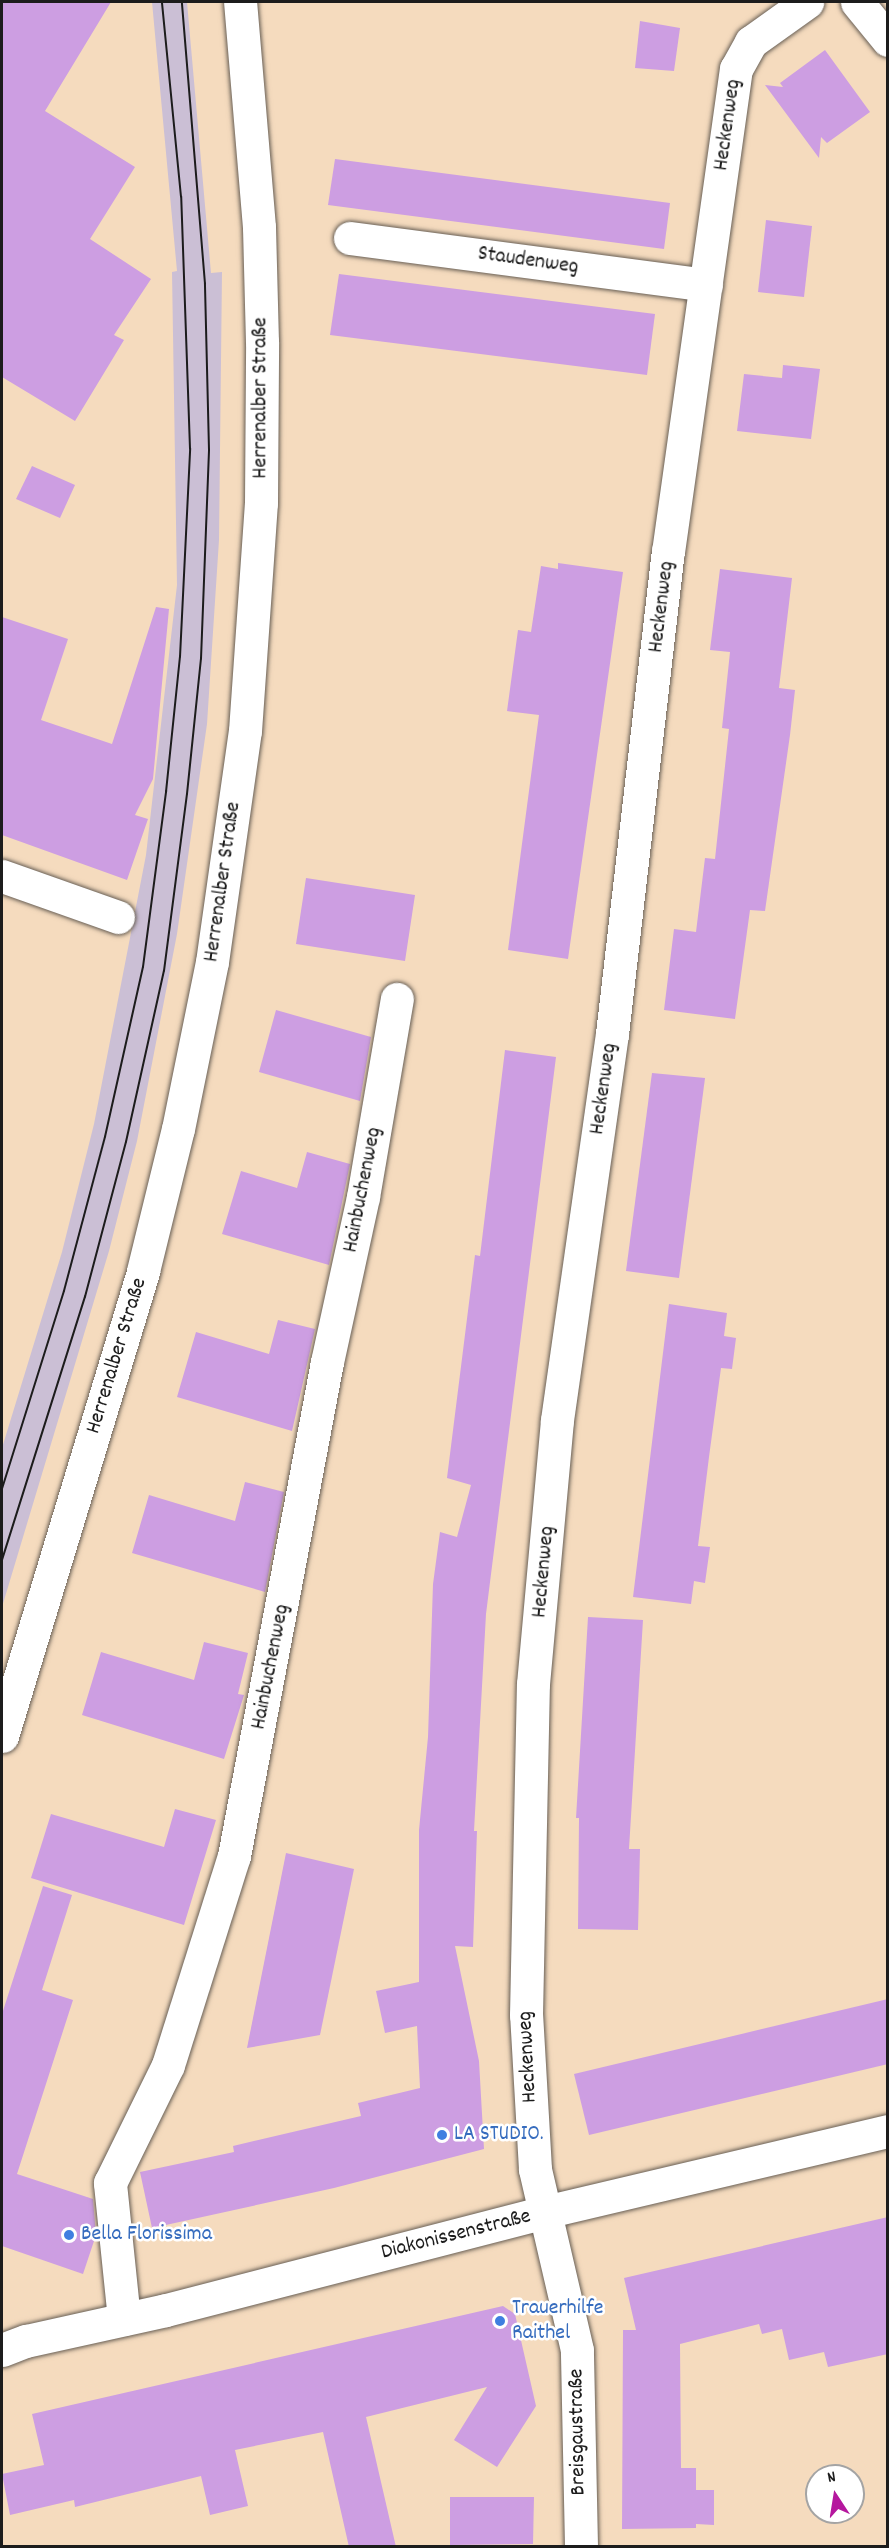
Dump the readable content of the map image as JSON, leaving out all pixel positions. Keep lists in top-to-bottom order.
{
  "streets": {
    "street": [
      "Heckenweg",
      "Staudenweg",
      "Herrenalber Straße",
      "Hainbuchenweg",
      "Diakonissenstraße",
      "Breisgaustraße"
    ]
  },
  "crossings": [
    ["Heckenweg", "Staudenweg"],
    ["Heckenweg", "Diakonissenstraße"],
    ["Heckenweg", "Breisgaustraße"],
    ["Hainbuchenweg", "Diakonissenstraße"],
    ["Diakonissenstraße", "Breisgaustraße"]
  ],
  "places": ["LA STUDIO.", "Bella Florissima", "Trauerhilfe Raithel"],
  "north": "top"
}
